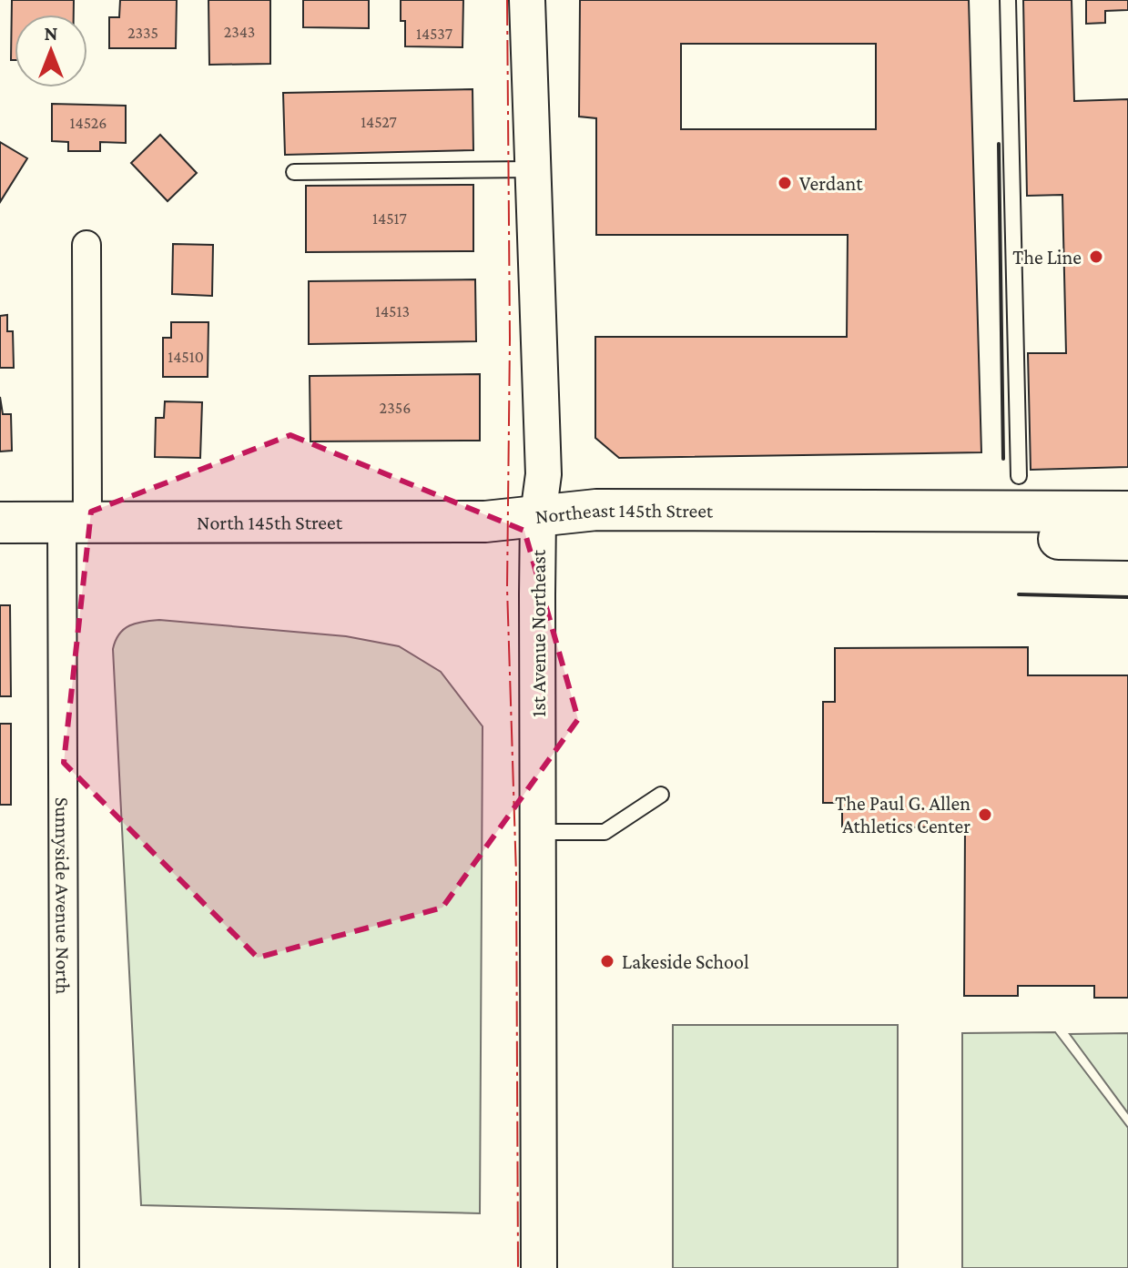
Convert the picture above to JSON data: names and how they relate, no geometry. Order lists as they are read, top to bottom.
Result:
{
  "streets": {
    "main road": ["Northeast 145th Street", "North 145th Street"],
    "street": ["1st Avenue Northeast", "Sunnyside Avenue North"]
  },
  "crossings": [
    ["Northeast 145th Street", "North 145th Street"],
    ["Northeast 145th Street", "1st Avenue Northeast"],
    ["North 145th Street", "1st Avenue Northeast"],
    ["North 145th Street", "Sunnyside Avenue North"]
  ],
  "places": [
    "Verdant",
    "The Line",
    "The Paul G. Allen Athletics Center",
    "Lakeside School"
  ],
  "house_numbers": [
    "2343",
    "2335",
    "14537",
    "14527",
    "14526",
    "14517",
    "14513",
    "14510",
    "2356"
  ],
  "north": "top"
}
